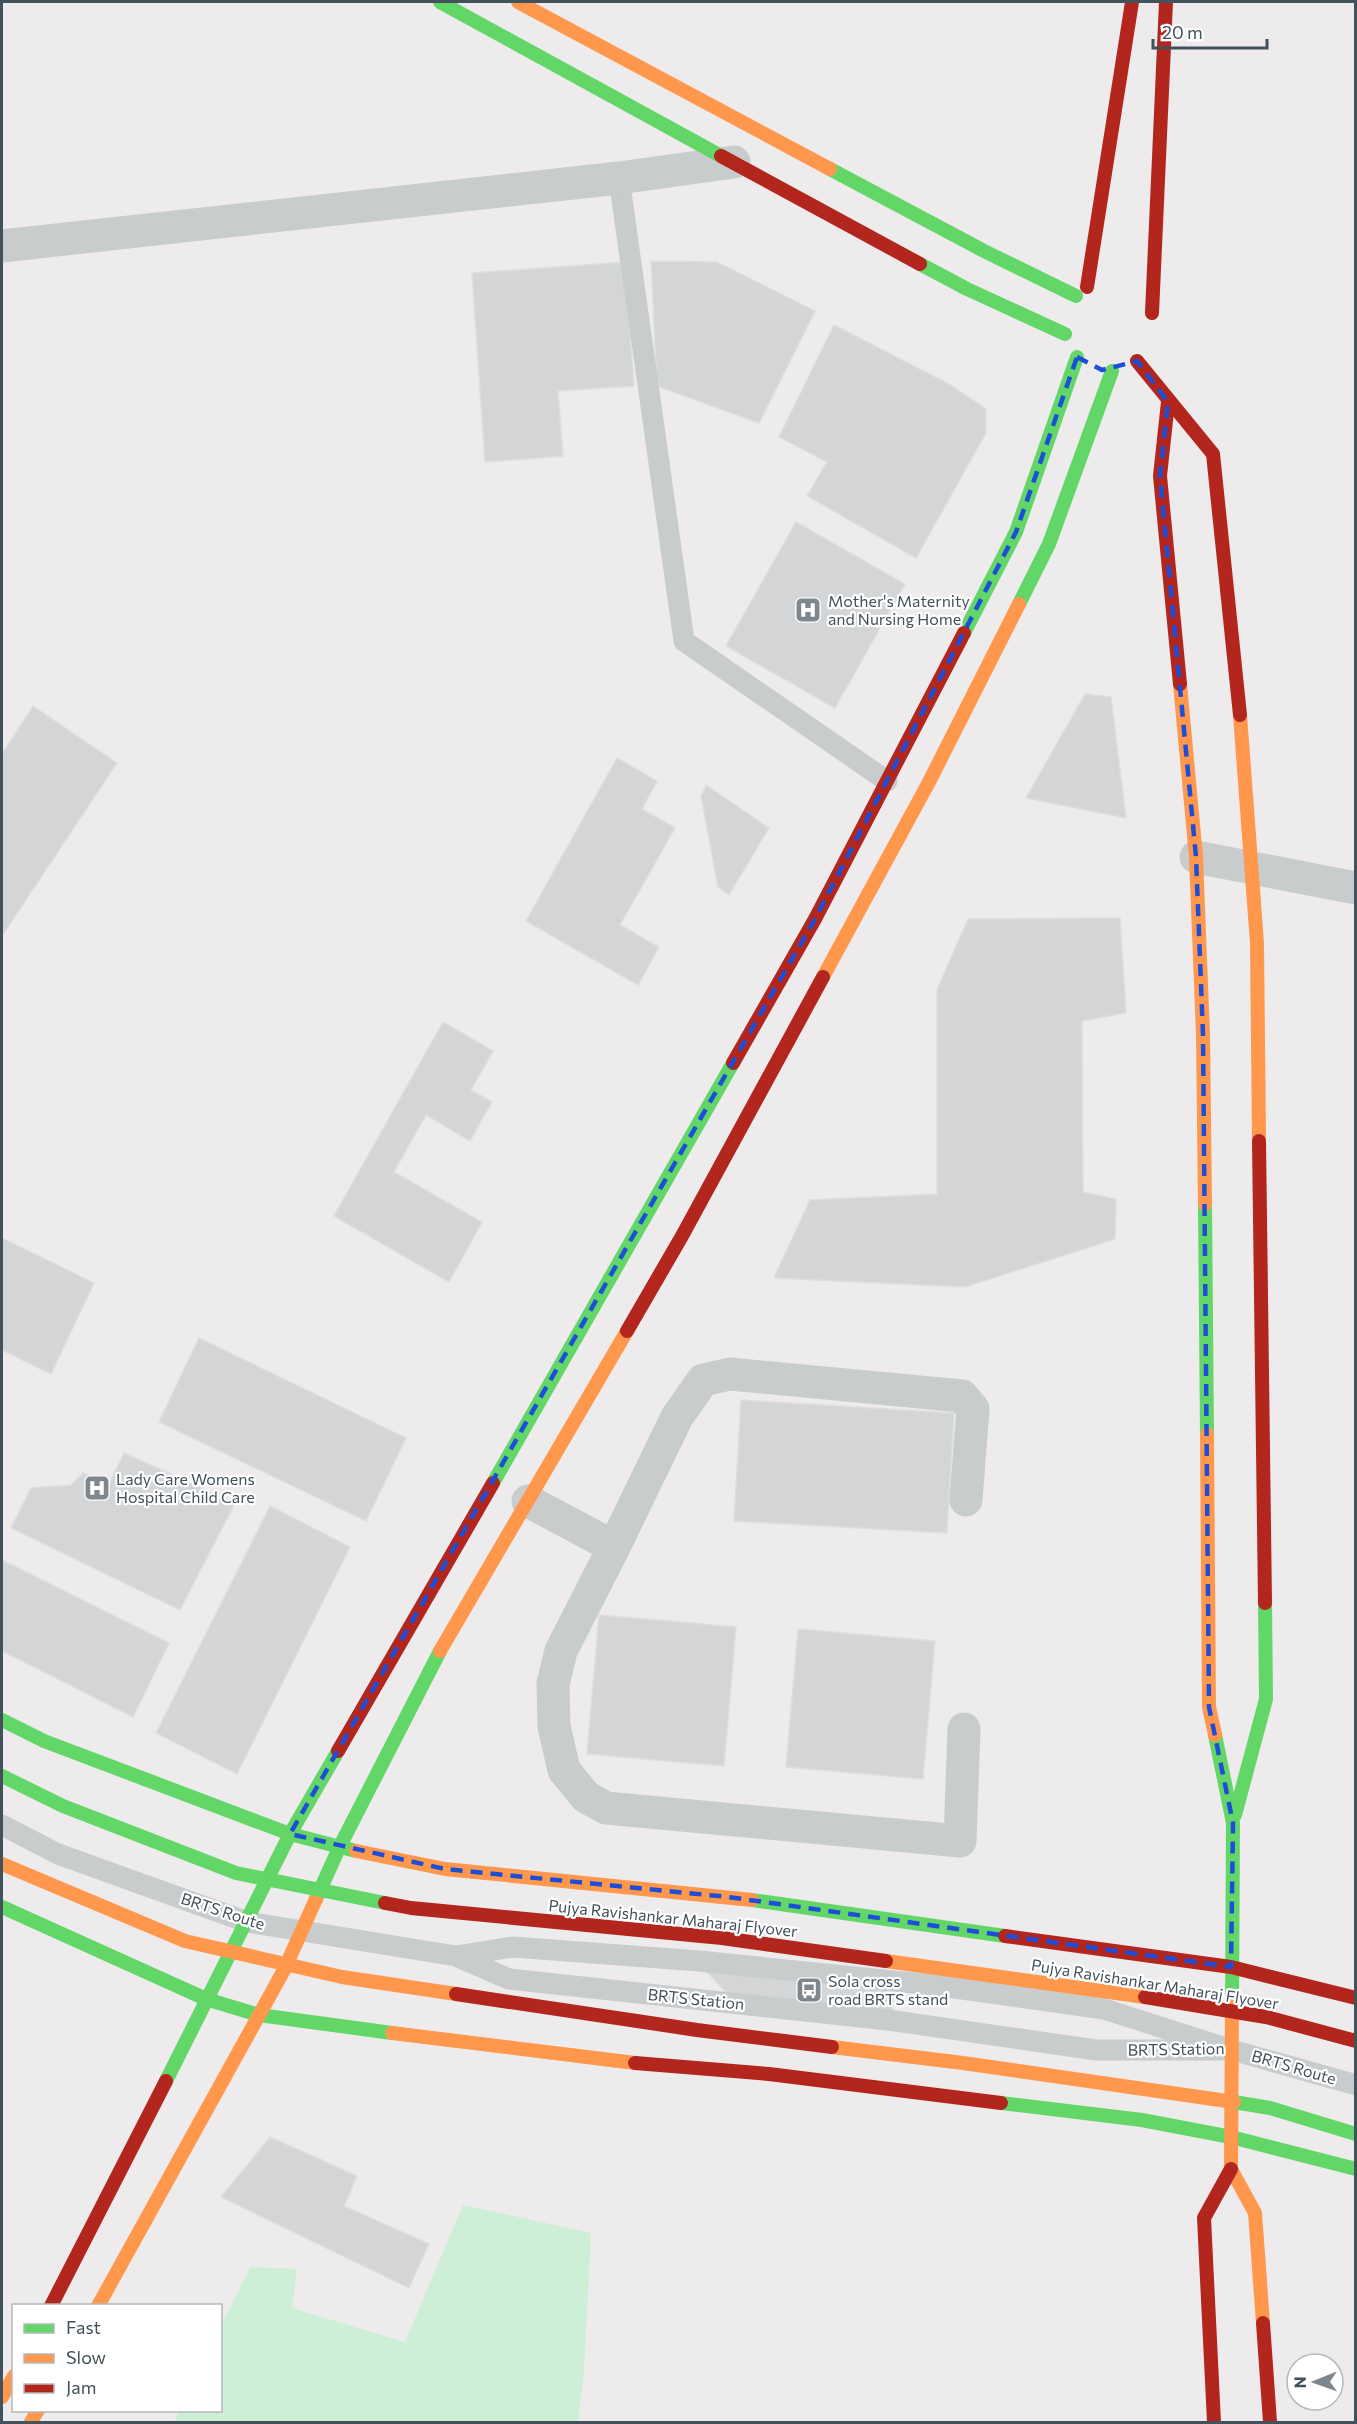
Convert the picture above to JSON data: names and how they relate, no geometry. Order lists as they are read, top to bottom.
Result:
{
  "streets": {
    "main road": ["Pujya Ravishankar Maharaj Flyover"],
    "lane": ["BRTS Route", "BRTS Station"]
  },
  "crossings": [
    ["BRTS Route", "BRTS Station"]
  ],
  "places": {
    "hospital": ["Mother's Maternity and Nursing Home", "Lady Care Womens Hospital Child Care"],
    "bus stop": ["Sola cross road BRTS stand"]
  },
  "legend": ["Fast", "Slow", "Jam"],
  "scale_bar": "20 m",
  "north": "left"
}
